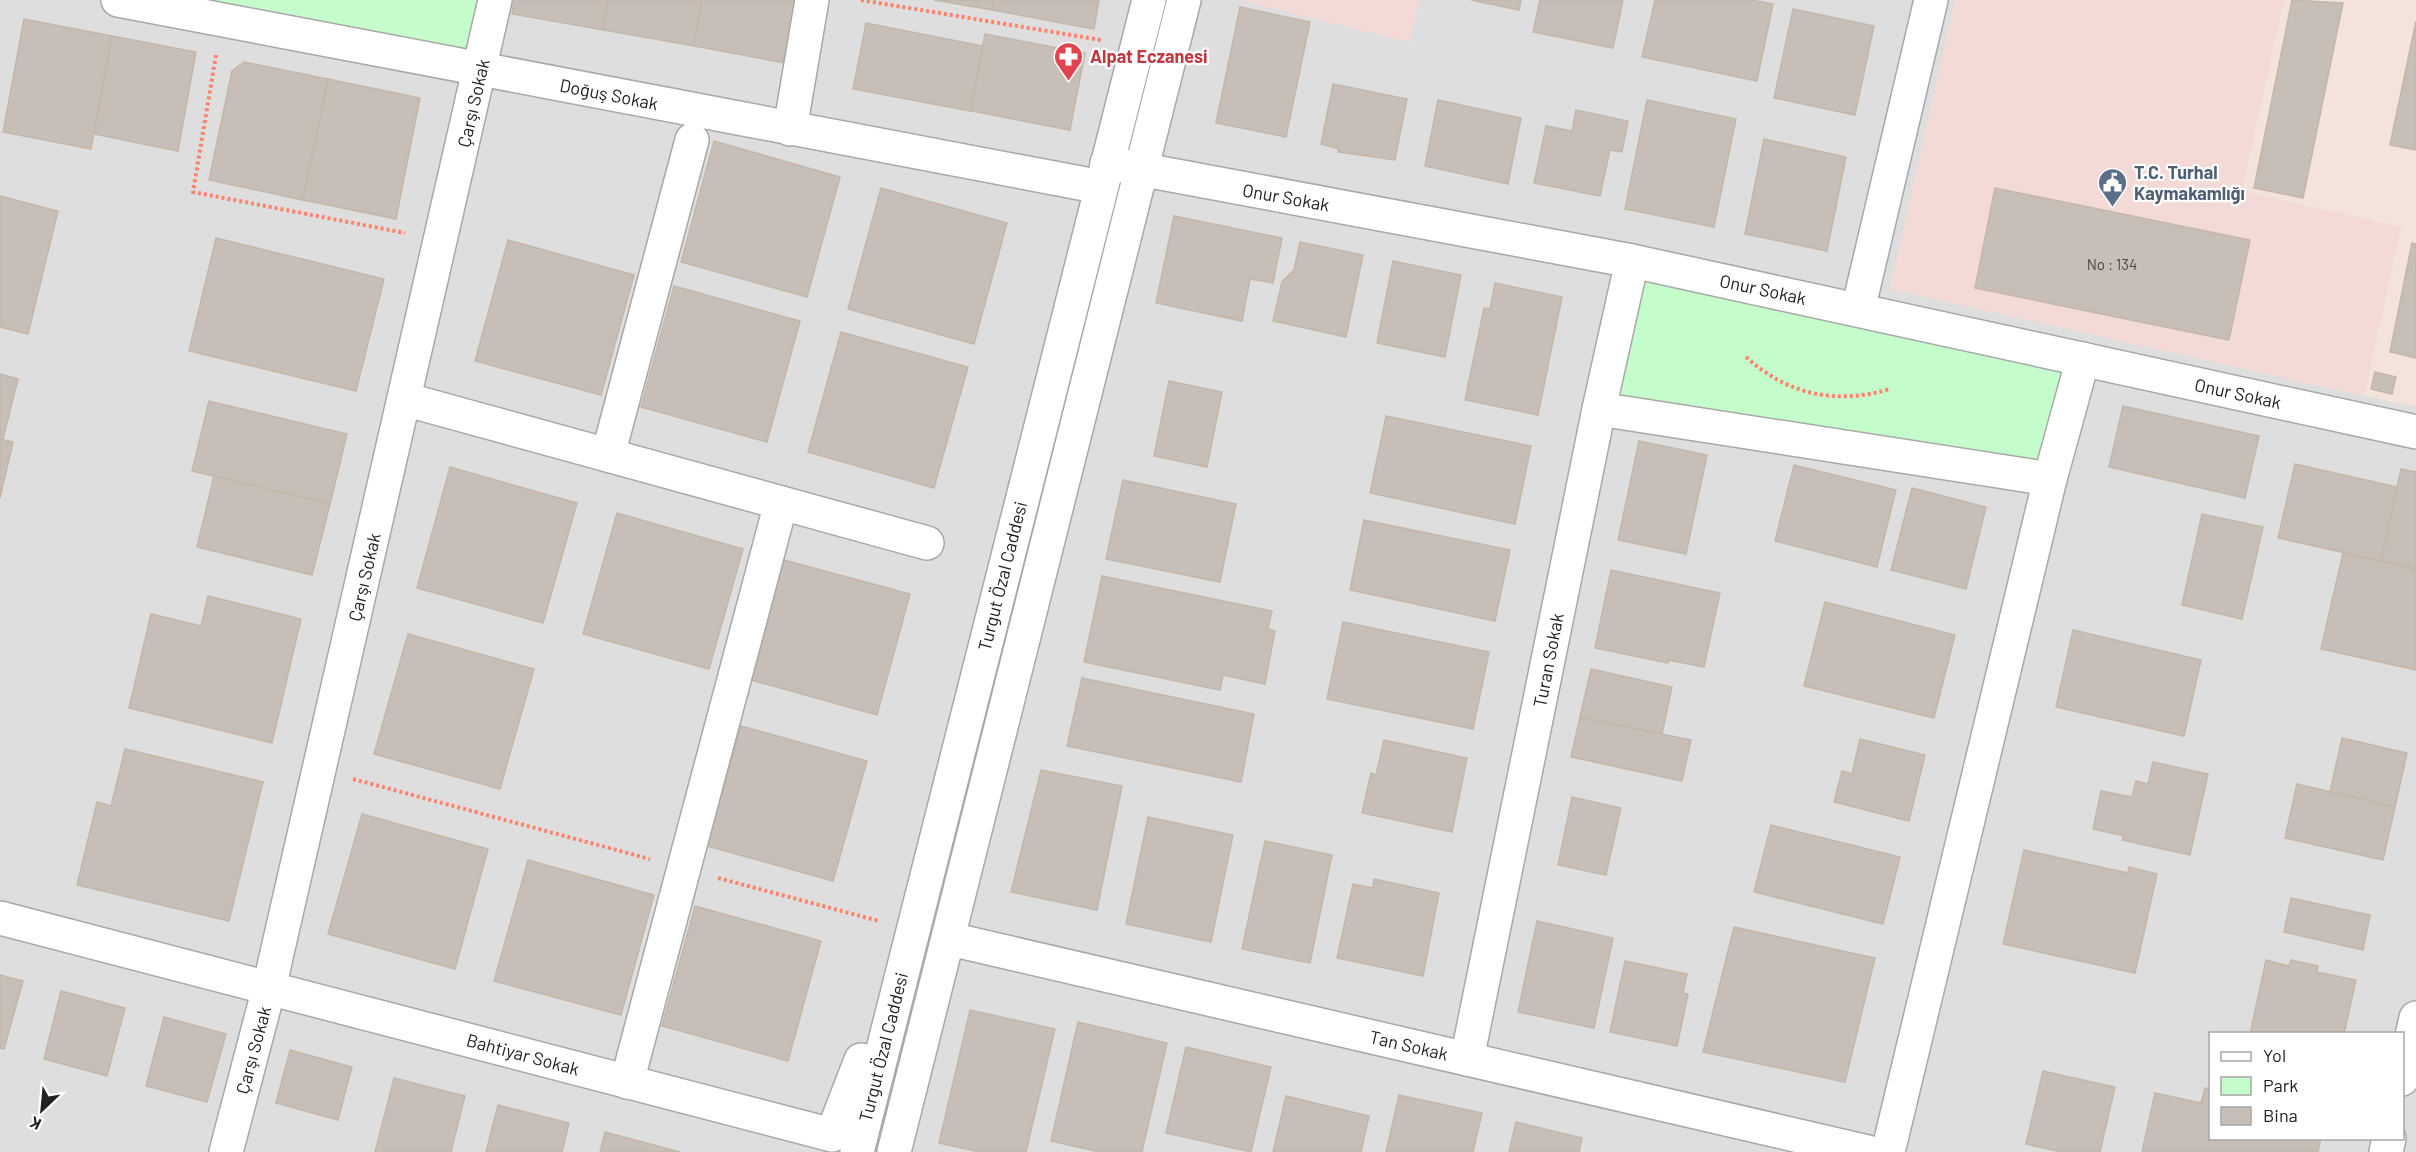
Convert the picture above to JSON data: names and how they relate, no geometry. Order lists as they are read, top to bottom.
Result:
{
  "streets": {
    "street": [
      "Doğuş Sokak",
      "Çarşı Sokak",
      "Onur Sokak",
      "Turgut Özal Caddesi",
      "Turan Sokak",
      "Tan Sokak",
      "Bahtiyar Sokak"
    ]
  },
  "crossings": [
    ["Doğuş Sokak", "Çarşı Sokak"],
    ["Doğuş Sokak", "Onur Sokak"],
    ["Doğuş Sokak", "Turgut Özal Caddesi"],
    ["Çarşı Sokak", "Bahtiyar Sokak"],
    ["Onur Sokak", "Turgut Özal Caddesi"],
    ["Onur Sokak", "Turan Sokak"],
    ["Turgut Özal Caddesi", "Tan Sokak"],
    ["Turgut Özal Caddesi", "Bahtiyar Sokak"],
    ["Turan Sokak", "Tan Sokak"]
  ],
  "places": {
    "pharmacy": ["Alpat Eczanesi"],
    "public building": ["T.C. Turhal Kaymakamlığı"]
  },
  "house_numbers": ["No : 134"],
  "legend": ["Yol", "Park", "Bina"],
  "north": "bottom left"
}
